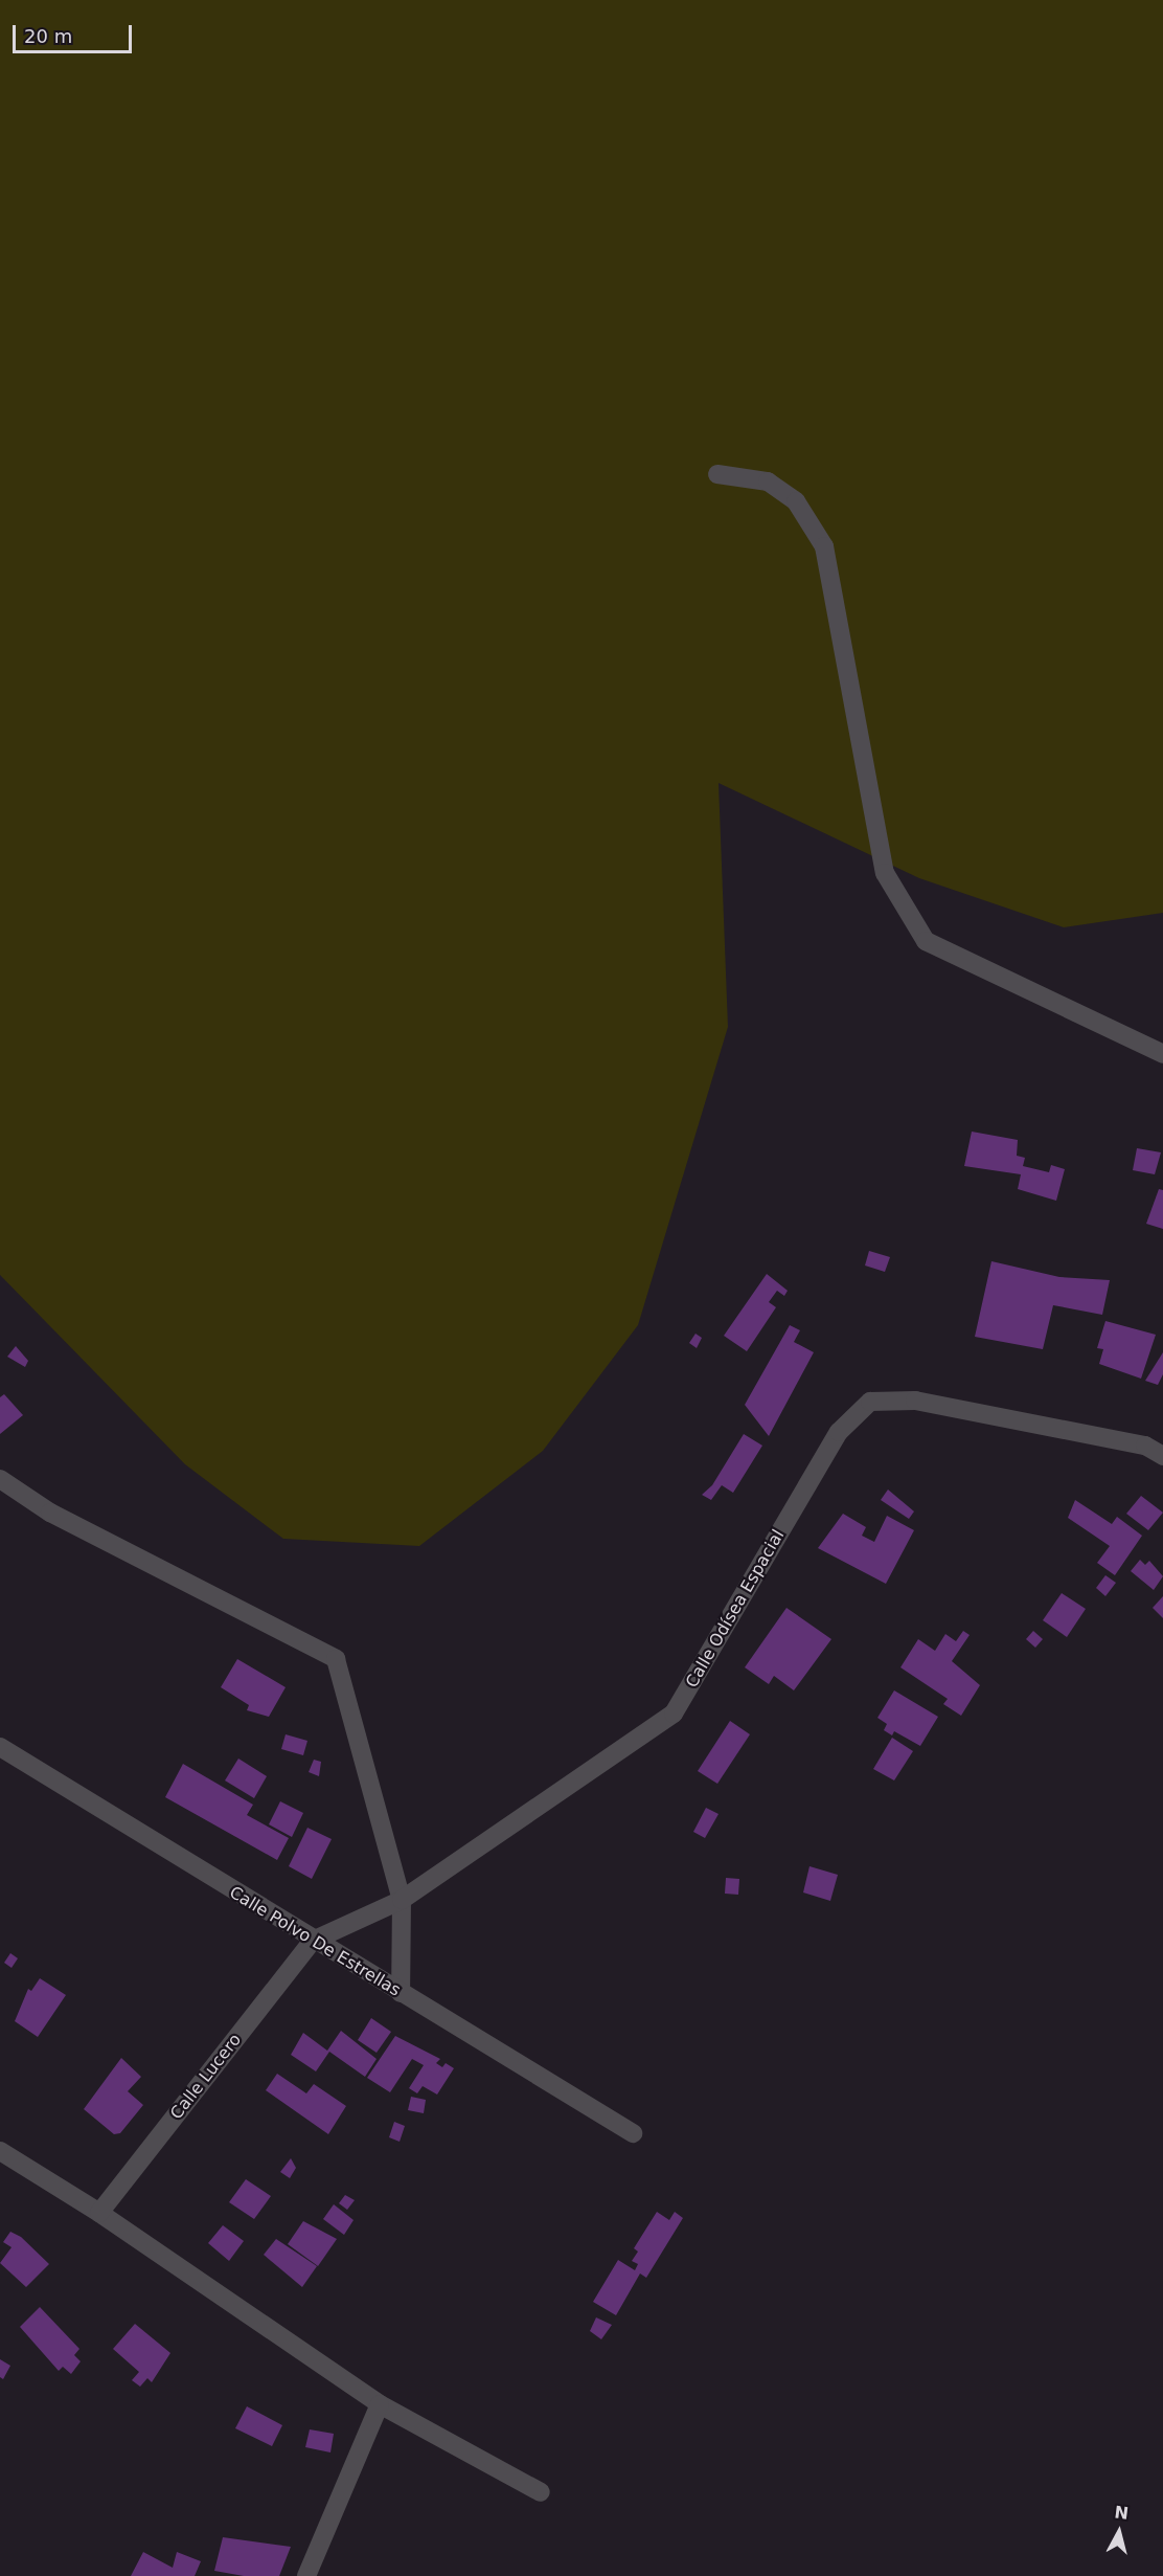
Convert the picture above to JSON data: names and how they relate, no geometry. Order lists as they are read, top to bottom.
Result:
{
  "streets": {
    "street": ["Calle Odísea Espacial", "Calle Polvo De Estrellas", "Calle Lucero"]
  },
  "crossings": [
    ["Calle Odísea Espacial", "Calle Polvo De Estrellas"],
    ["Calle Odísea Espacial", "Calle Lucero"],
    ["Calle Polvo De Estrellas", "Calle Lucero"]
  ],
  "scale_bar": "20 m",
  "north": "top"
}
